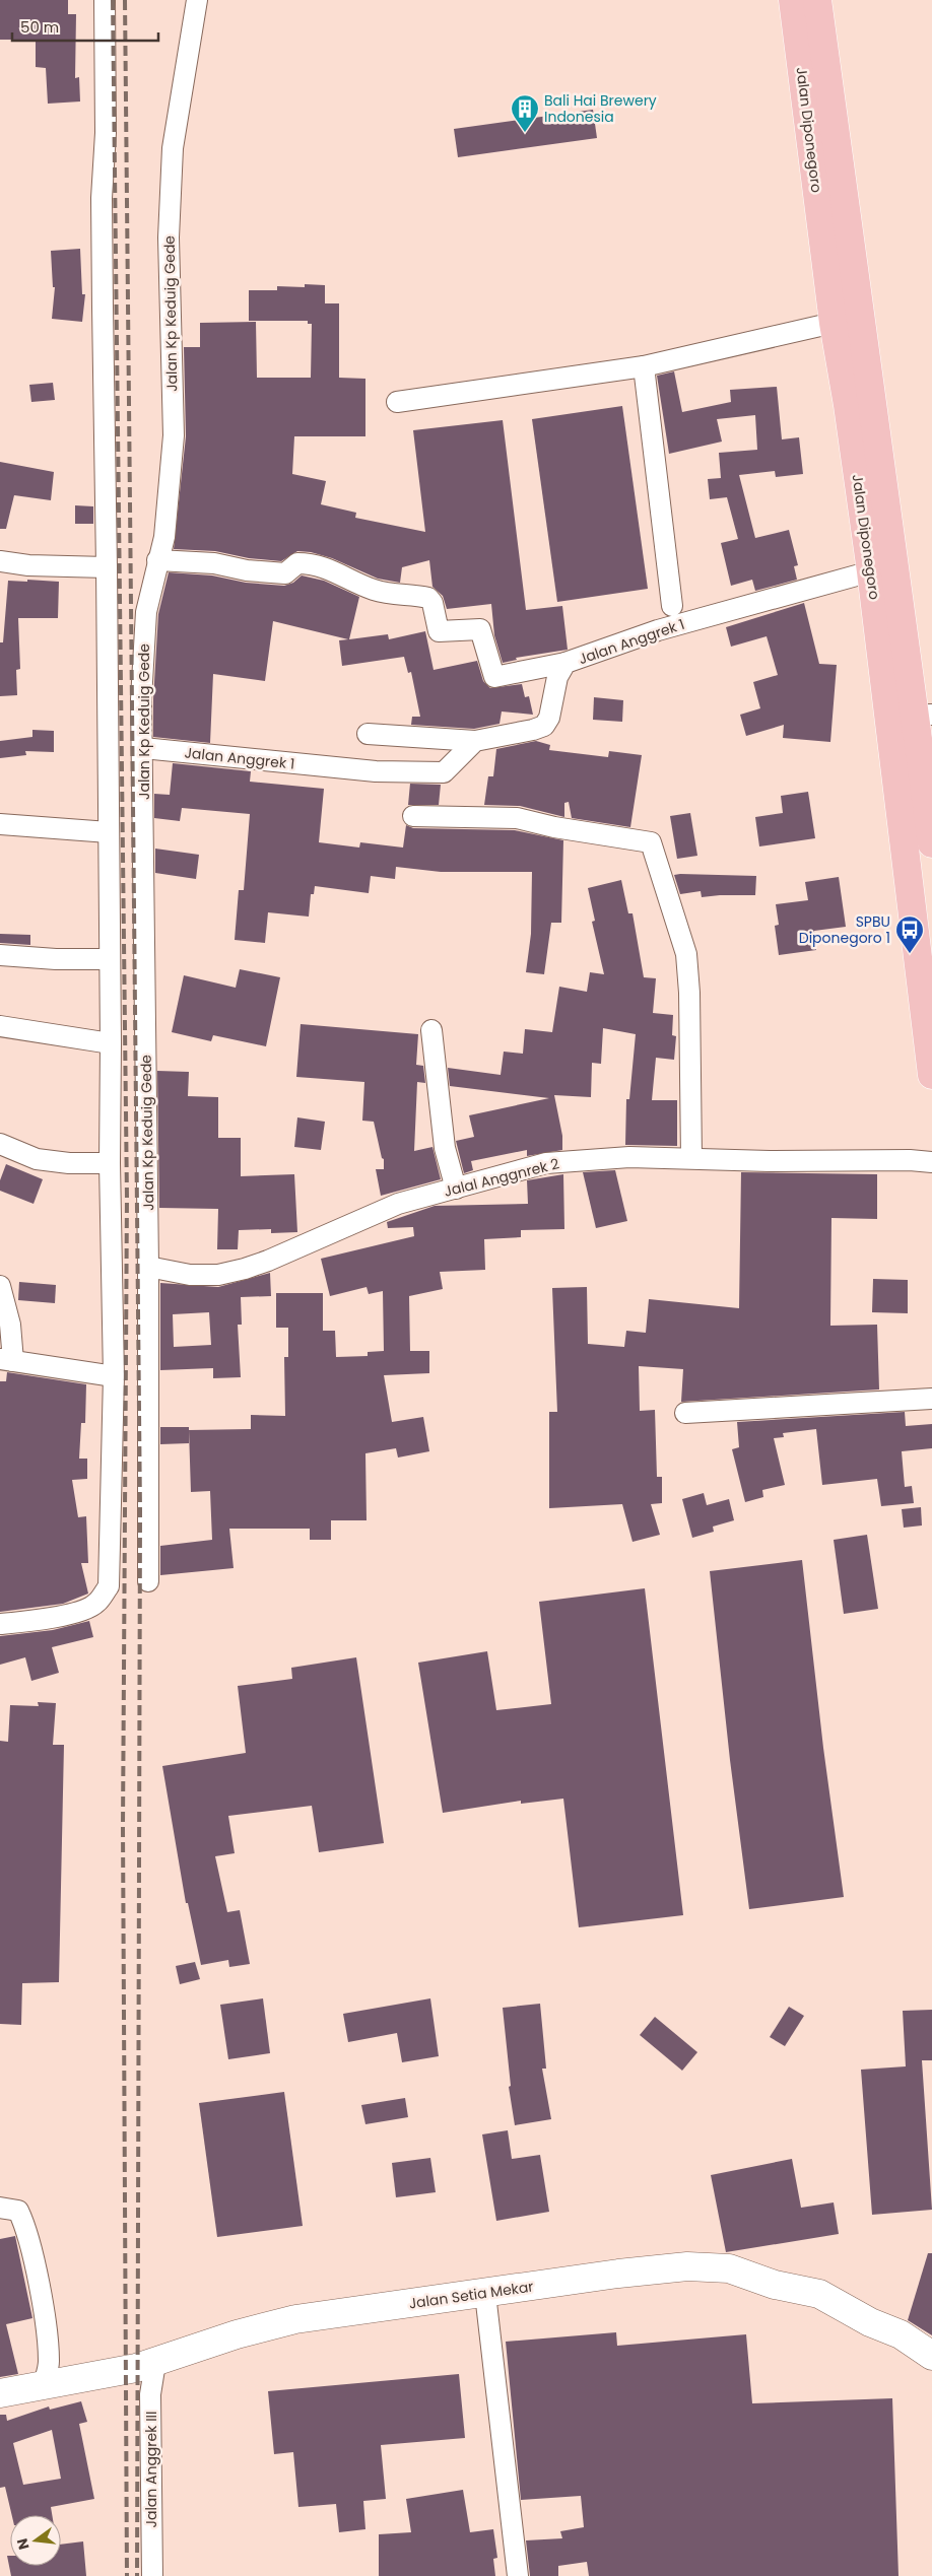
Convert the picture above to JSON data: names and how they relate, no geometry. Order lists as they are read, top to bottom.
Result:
{
  "streets": {
    "highway": ["Jalan Diponegoro"],
    "street": [
      "Jalan Kp Keduig Gede",
      "Jalan Anggrek 1",
      "Jalal Anggnrek 2",
      "Jalan Setia Mekar",
      "Jalan Anggrek III"
    ]
  },
  "crossings": [
    ["Jalan Diponegoro", "Jalan Anggrek 1"],
    ["Jalan Kp Keduig Gede", "Jalan Anggrek 1"],
    ["Jalan Kp Keduig Gede", "Jalal Anggnrek 2"],
    ["Jalan Setia Mekar", "Jalan Anggrek III"]
  ],
  "places": {
    "building": ["Bali Hai Brewery Indonesia"],
    "bus stop": ["SPBU Diponegoro 1"]
  },
  "scale_bar": "50 m",
  "north": "left"
}
